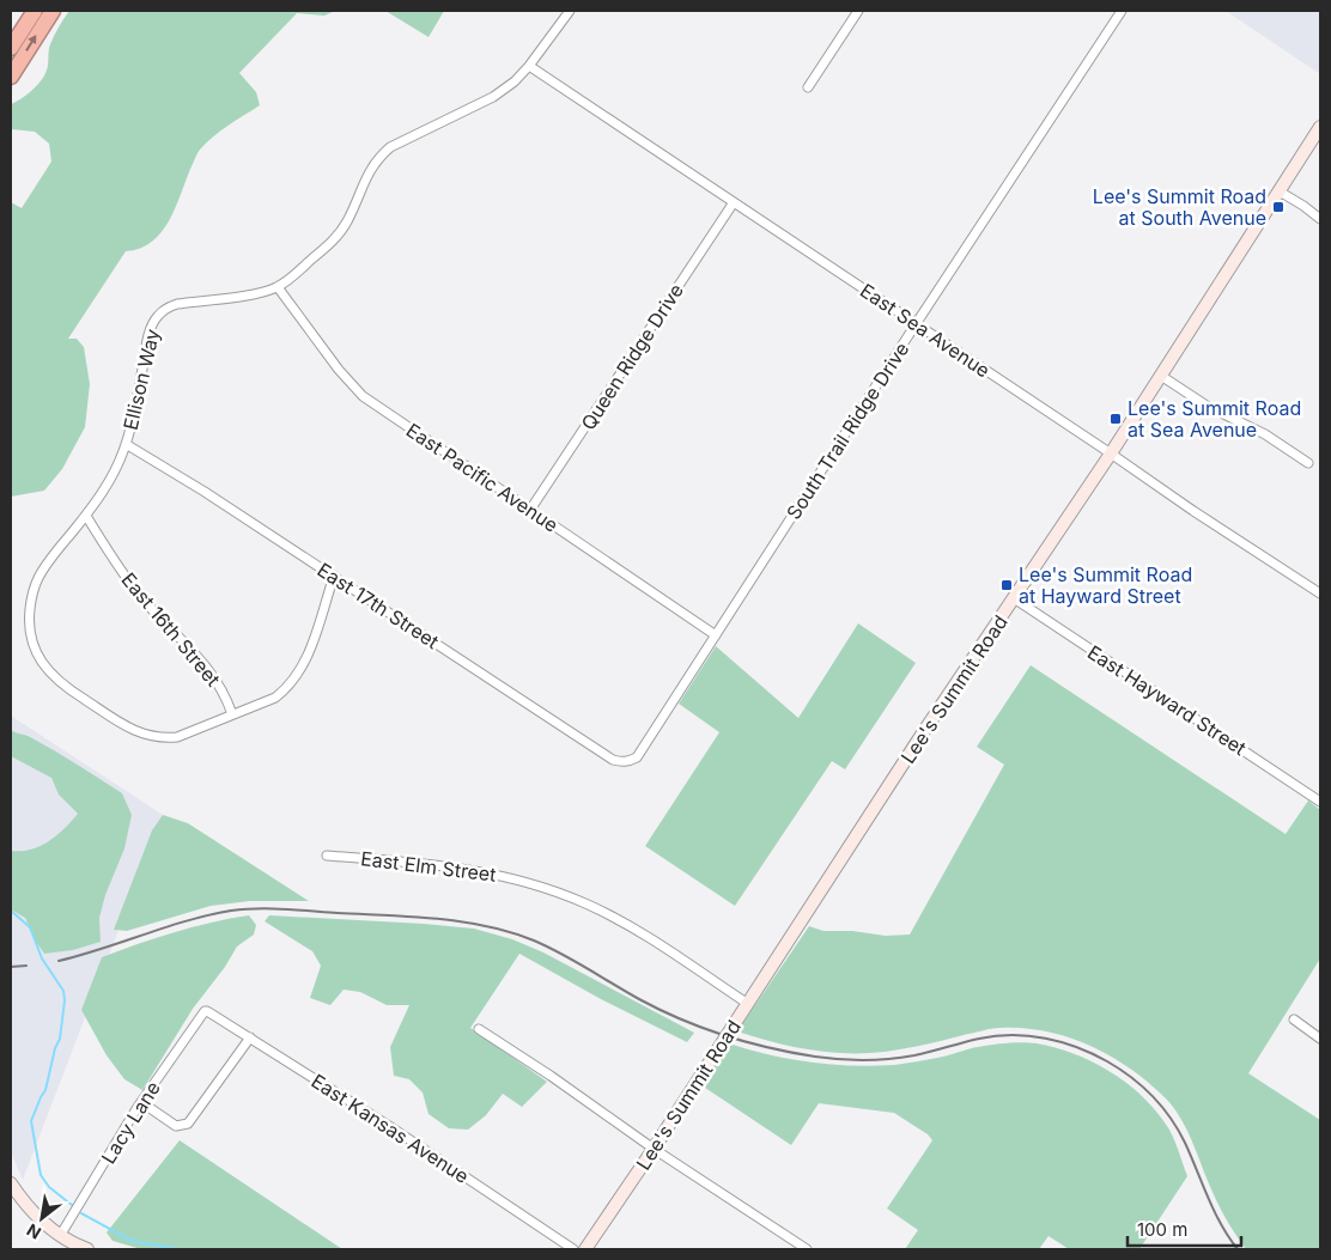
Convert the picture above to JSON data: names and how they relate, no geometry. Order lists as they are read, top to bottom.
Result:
{
  "streets": {
    "main road": ["Lee's Summit Road"],
    "street": [
      "East Sea Avenue",
      "Queen Ridge Drive",
      "Ellison Way",
      "South Trail Ridge Drive",
      "East Pacific Avenue",
      "East 17th Street",
      "East 16th Street",
      "East Hayward Street",
      "East Elm Street",
      "Lacy Lane",
      "East Kansas Avenue"
    ]
  },
  "crossings": [
    ["East Sea Avenue", "Queen Ridge Drive"],
    ["East Sea Avenue", "Ellison Way"],
    ["East Sea Avenue", "South Trail Ridge Drive"],
    ["East Sea Avenue", "Lee's Summit Road"],
    ["Queen Ridge Drive", "East Pacific Avenue"],
    ["Ellison Way", "East Pacific Avenue"],
    ["Ellison Way", "East 17th Street"],
    ["Ellison Way", "East 16th Street"],
    ["South Trail Ridge Drive", "East Pacific Avenue"],
    ["South Trail Ridge Drive", "East 17th Street"],
    ["Lee's Summit Road", "East Hayward Street"],
    ["Lee's Summit Road", "East Elm Street"],
    ["Lacy Lane", "East Kansas Avenue"]
  ],
  "places": {
    "transit": ["Lee's Summit Road at South Avenue", "Lee's Summit Road at Sea Avenue", "Lee's Summit Road at Hayward Street"]
  },
  "scale_bar": "100 m",
  "north": "bottom left"
}
